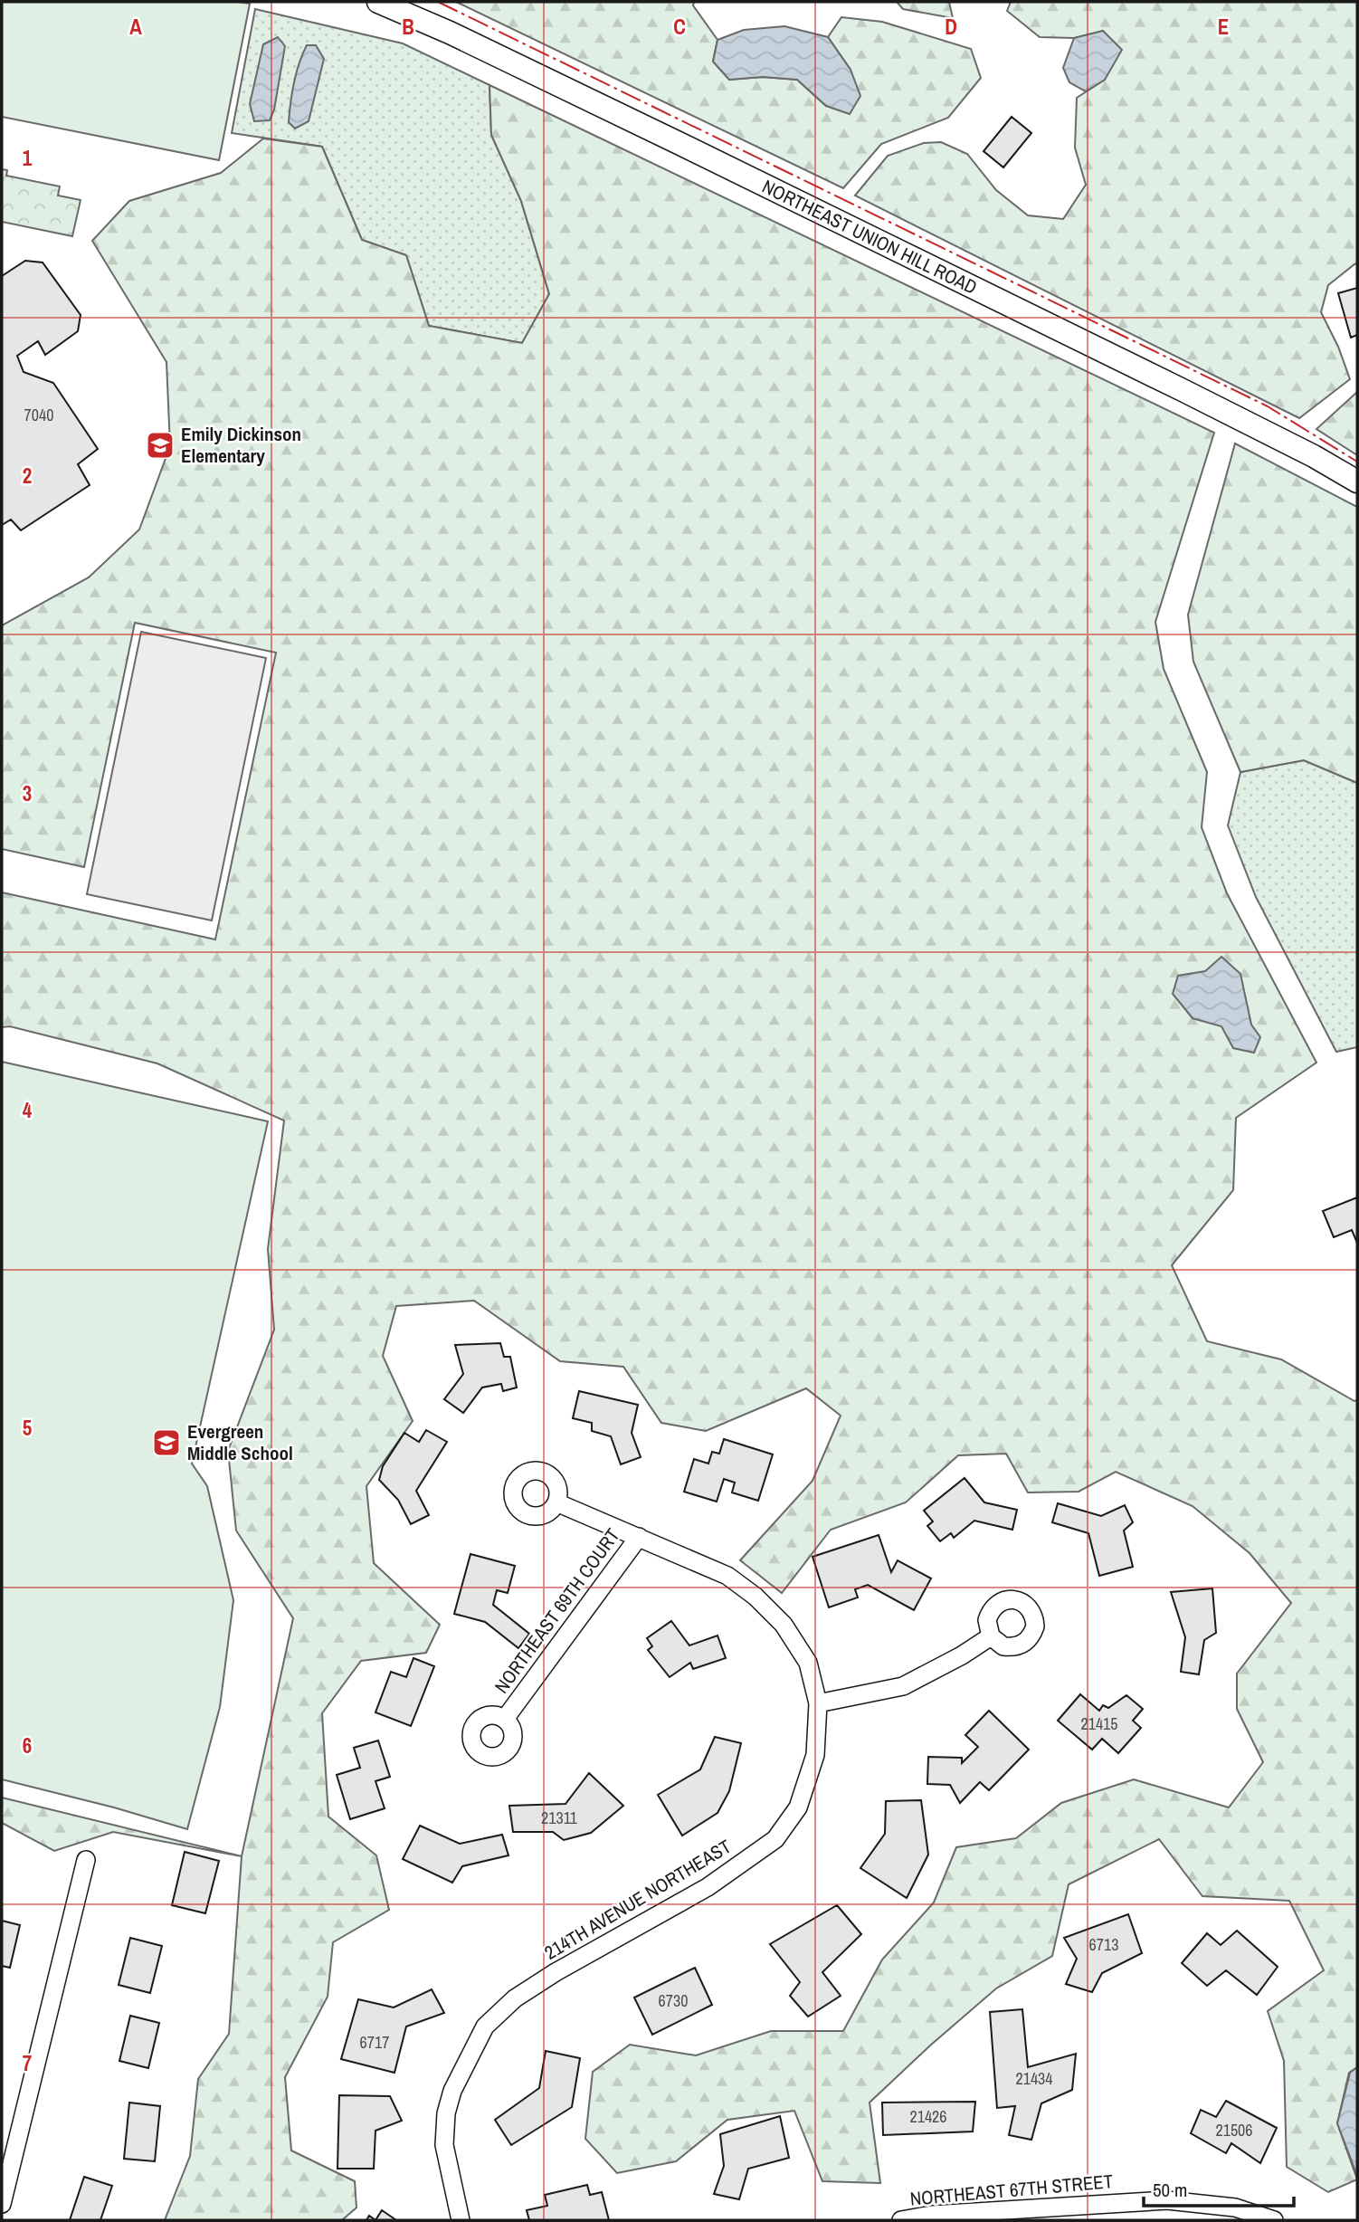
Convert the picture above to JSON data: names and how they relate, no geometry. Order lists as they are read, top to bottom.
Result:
{
  "streets": {
    "street": [
      "NORTHEAST UNION HILL ROAD",
      "NORTHEAST 69TH COURT",
      "214TH AVENUE NORTHEAST",
      "NORTHEAST 67TH STREET"
    ]
  },
  "crossings": [
    ["NORTHEAST 69TH COURT", "214TH AVENUE NORTHEAST"]
  ],
  "places": {
    "school or university": ["Emily Dickinson Elementary", "Evergreen Middle School"]
  },
  "house_numbers": [
    "7040",
    "21415",
    "21311",
    "6713",
    "6730",
    "6717",
    "21434",
    "21426",
    "21506"
  ],
  "scale_bar": "50 m",
  "grid": {
    "columns": [
      "A",
      "B",
      "C",
      "D",
      "E"
    ],
    "rows": [
      "1",
      "2",
      "3",
      "4",
      "5",
      "6",
      "7"
    ]
  }
}
